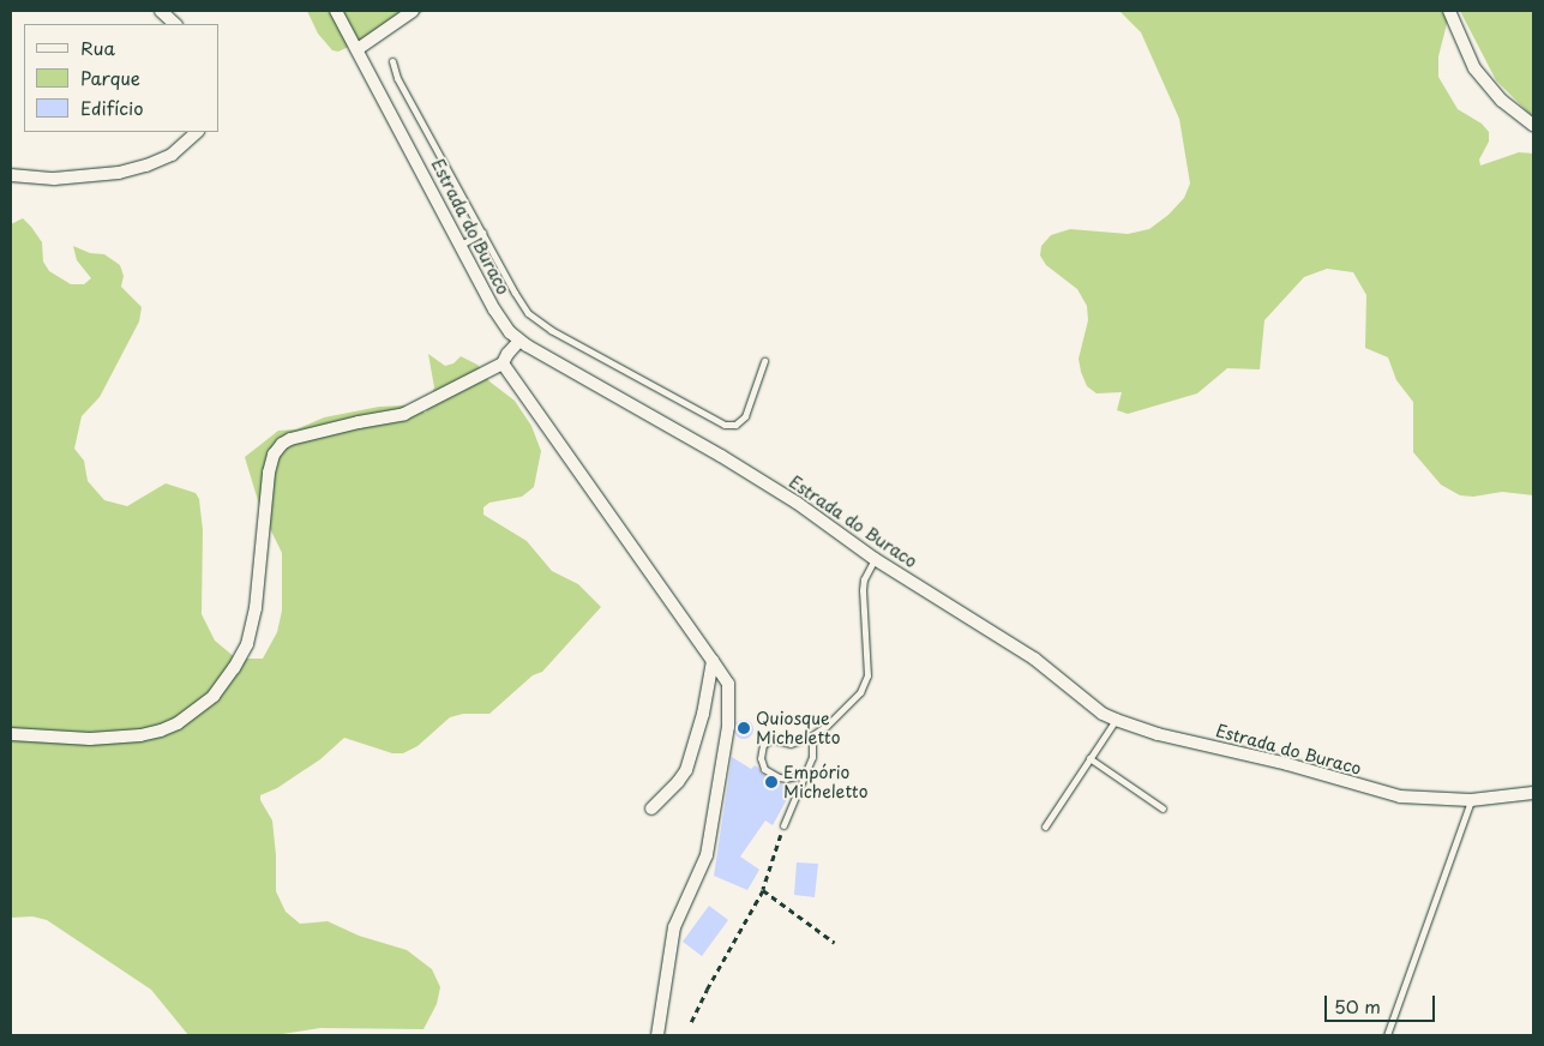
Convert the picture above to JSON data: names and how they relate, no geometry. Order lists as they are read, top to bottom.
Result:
{
  "streets": {
    "street": ["Estrada do Buraco"]
  },
  "places": ["Quiosque Micheletto", "Empório Micheletto"],
  "legend": ["Rua", "Parque", "Edifício"],
  "scale_bar": "50 m"
}
